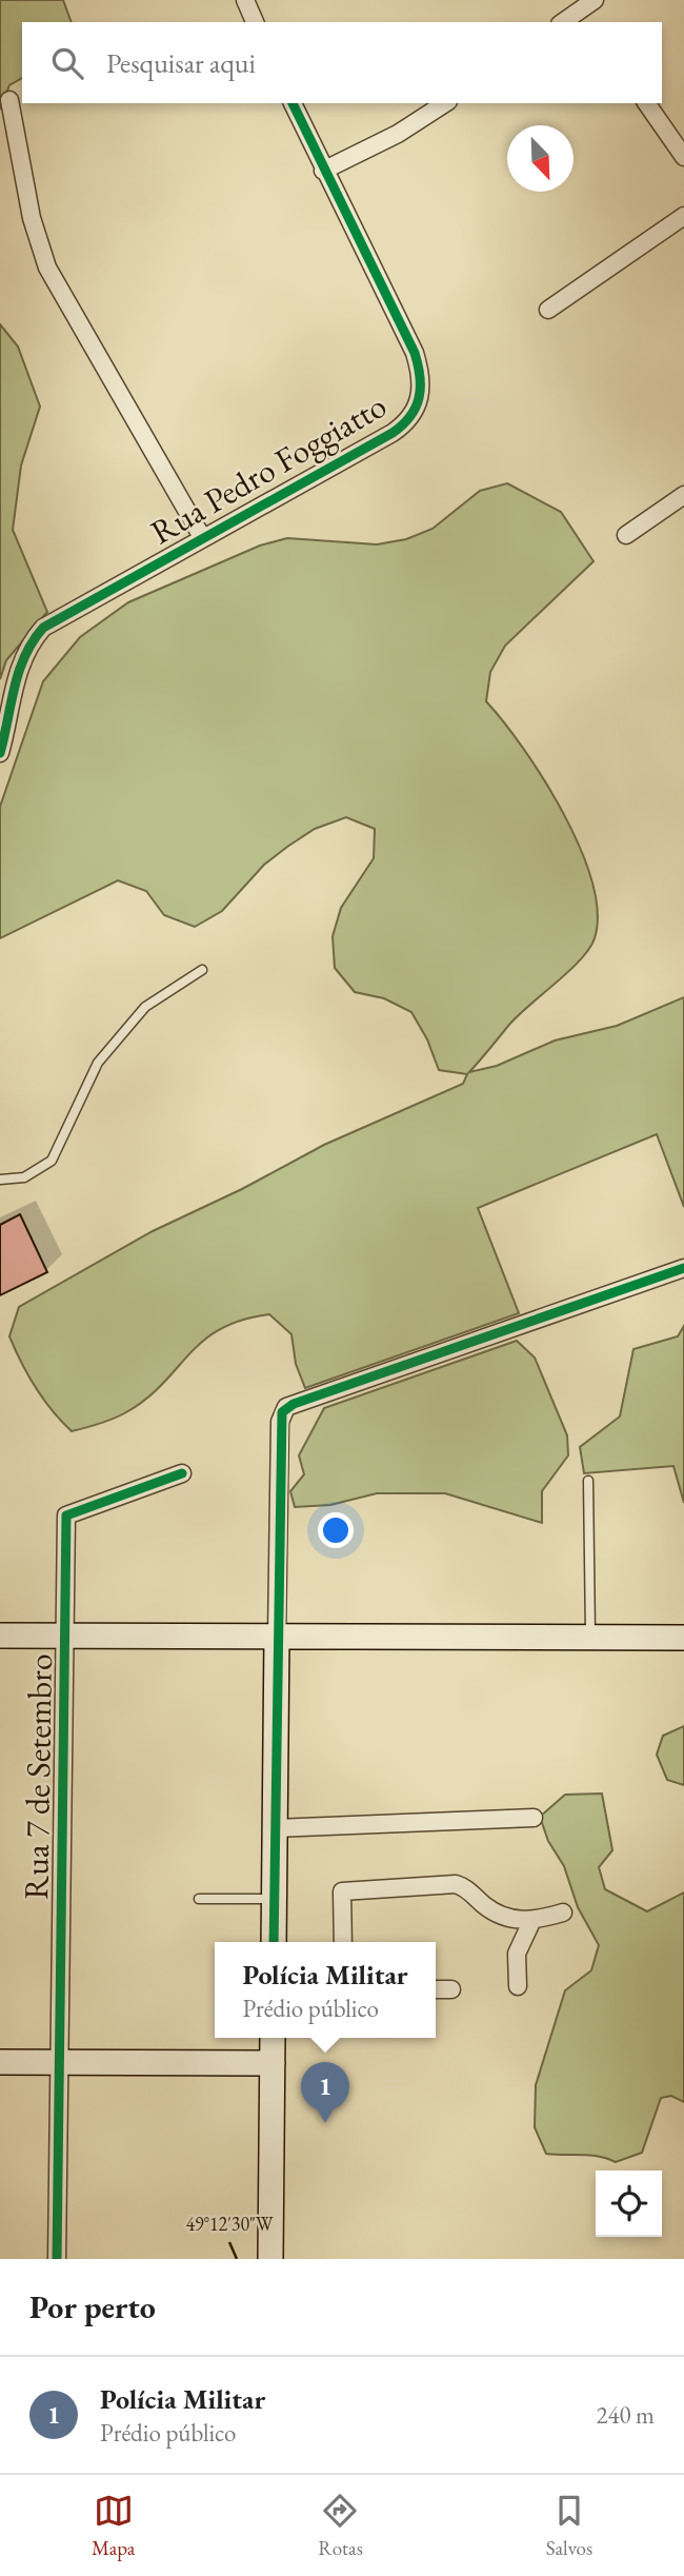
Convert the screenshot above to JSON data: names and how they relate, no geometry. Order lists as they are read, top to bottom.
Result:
{
  "streets": {
    "street": ["Rua Pedro Foggiatto", "Rua 7 de Setembro"]
  },
  "north": "bottom right",
  "page": {
    "search": "Pesquisar aqui",
    "popup": ["Polícia Militar", "Prédio público"],
    "pins": "1",
    "heading": "Por perto",
    "list": [
      {
        "mark": "1",
        "name": "Polícia Militar",
        "note": "Prédio público",
        "value": "240 m"
      }
    ],
    "nav": ["Mapa", "Rotas", "Salvos"]
  },
  "coordinates": ["49°12'30\"W"]
}
